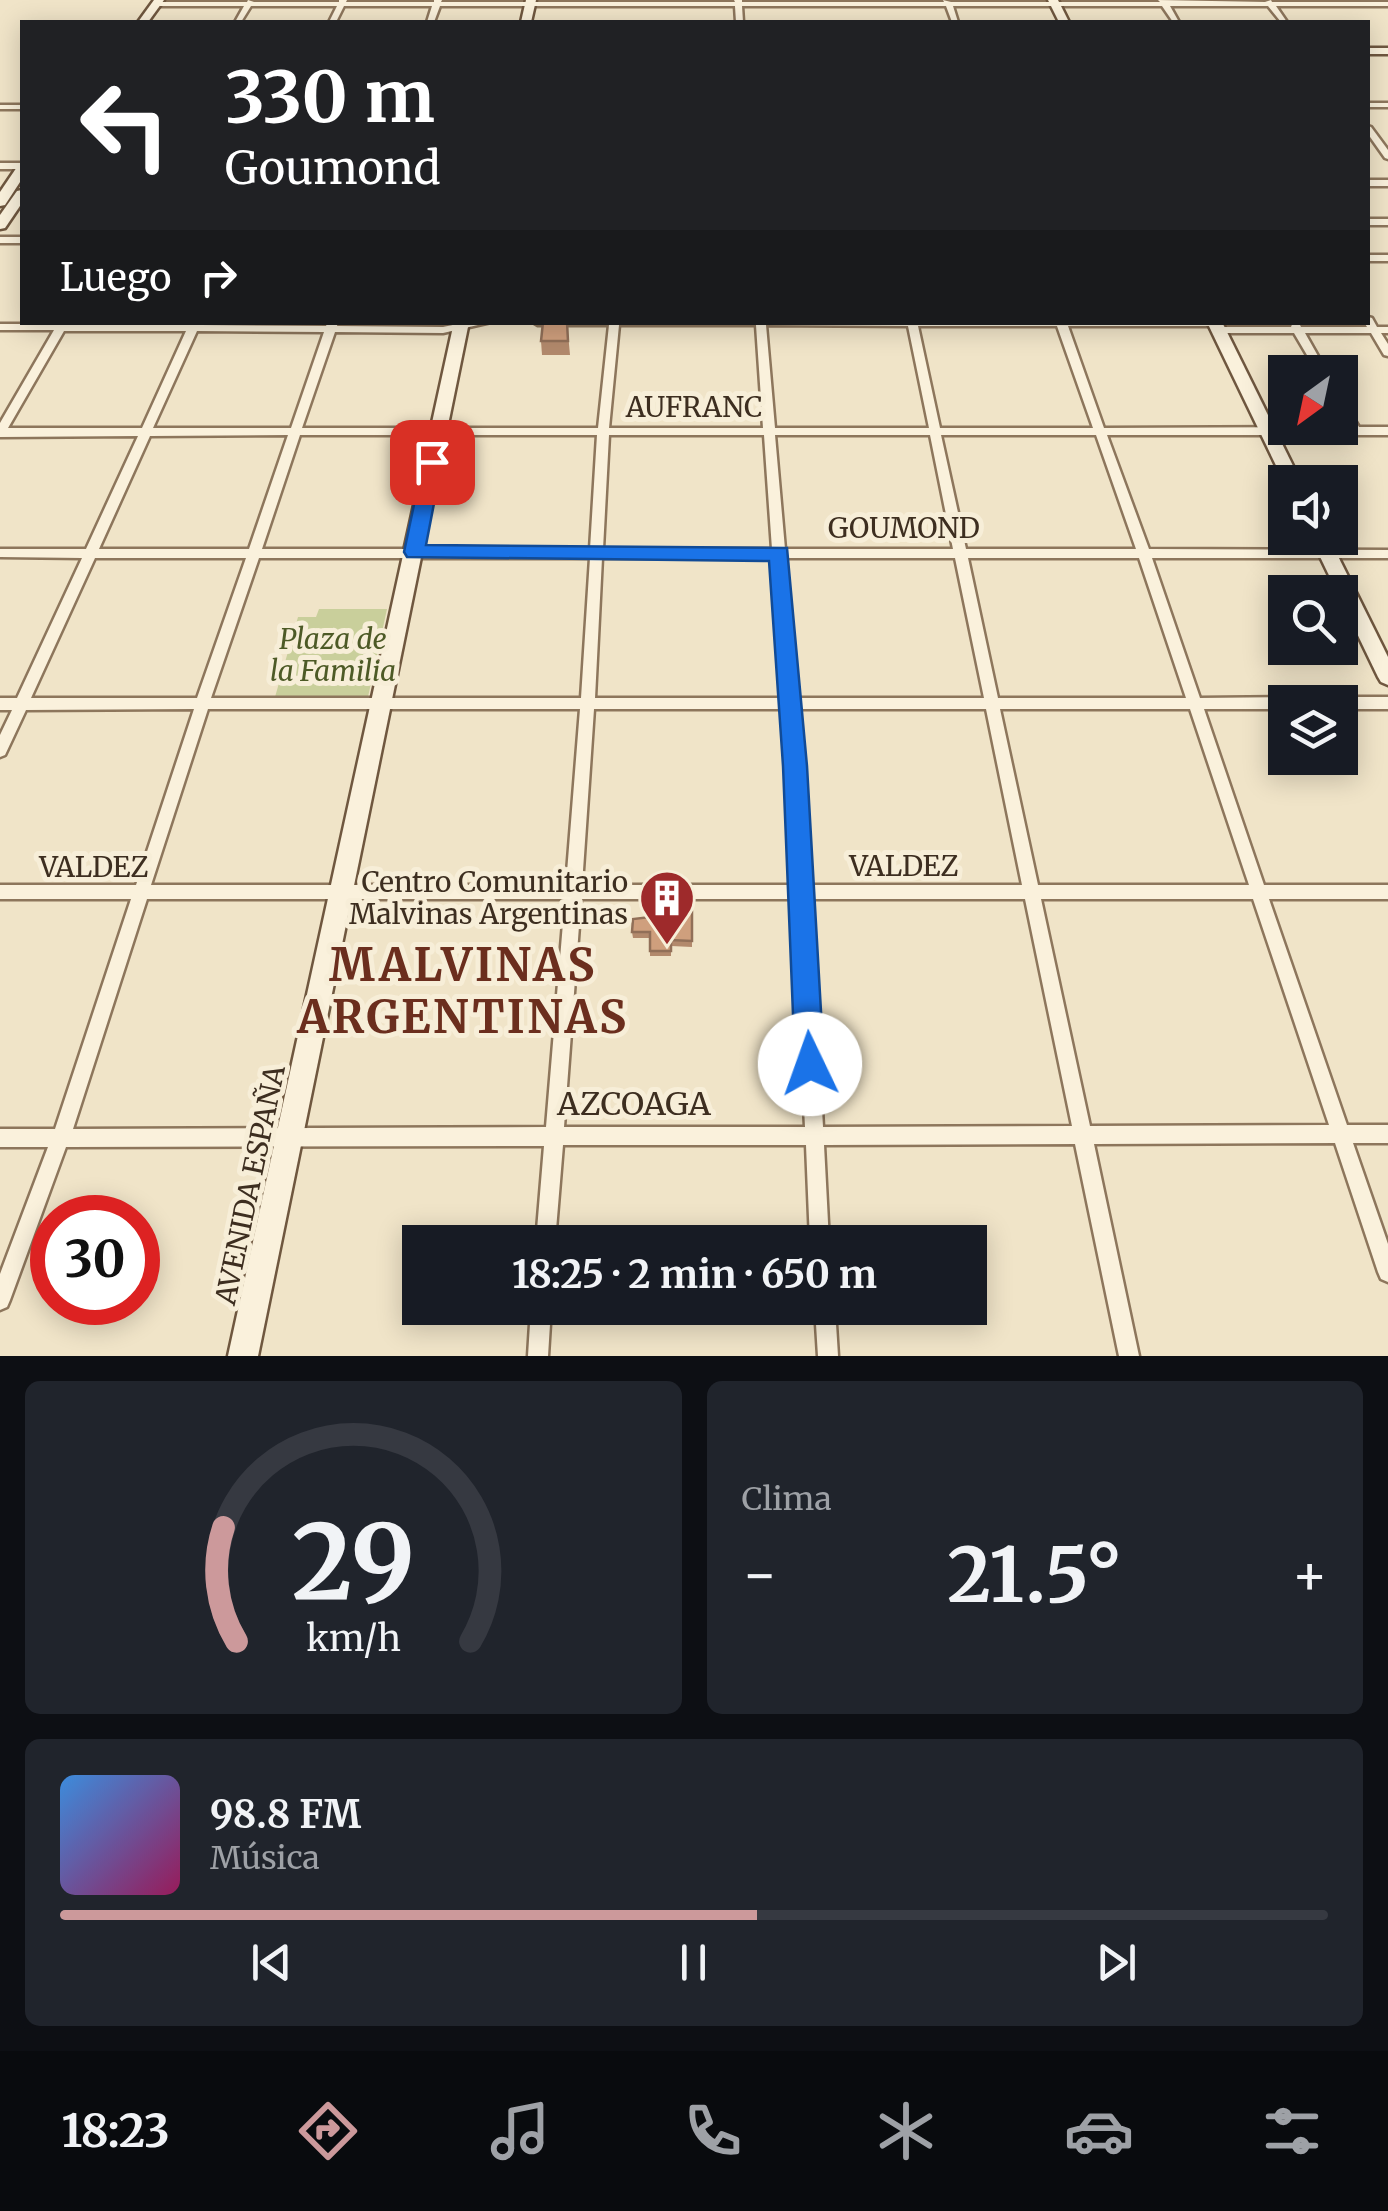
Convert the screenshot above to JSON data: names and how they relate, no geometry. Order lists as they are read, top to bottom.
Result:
{
  "streets": {
    "main road": ["AVENIDA ESPAÑA"],
    "street": [
      "AUFRANC",
      "GOUMOND",
      "VALDEZ",
      "AZCOAGA"
    ]
  },
  "crossings": [
    ["AUFRANC", "AVENIDA ESPAÑA"],
    ["GOUMOND", "AVENIDA ESPAÑA"],
    ["VALDEZ", "AVENIDA ESPAÑA"],
    ["AZCOAGA", "AVENIDA ESPAÑA"]
  ],
  "districts": ["MALVINAS ARGENTINAS"],
  "parks": ["Plaza de la Familia"],
  "places": {
    "building": ["Centro Comunitario Malvinas Argentinas"]
  },
  "north": "bottom left",
  "page": {
    "turn": ["330 m", "Goumond"],
    "then": "Luego",
    "limit": "30",
    "trip": "18:25 · 2 min · 650 m",
    "tile": "Clima",
    "heat": ["−", "21.5°", "+"],
    "song": ["98.8 FM", "Música"],
    "tabs": "18:23",
    "gauge": ["29", "km/h"]
  }
}
